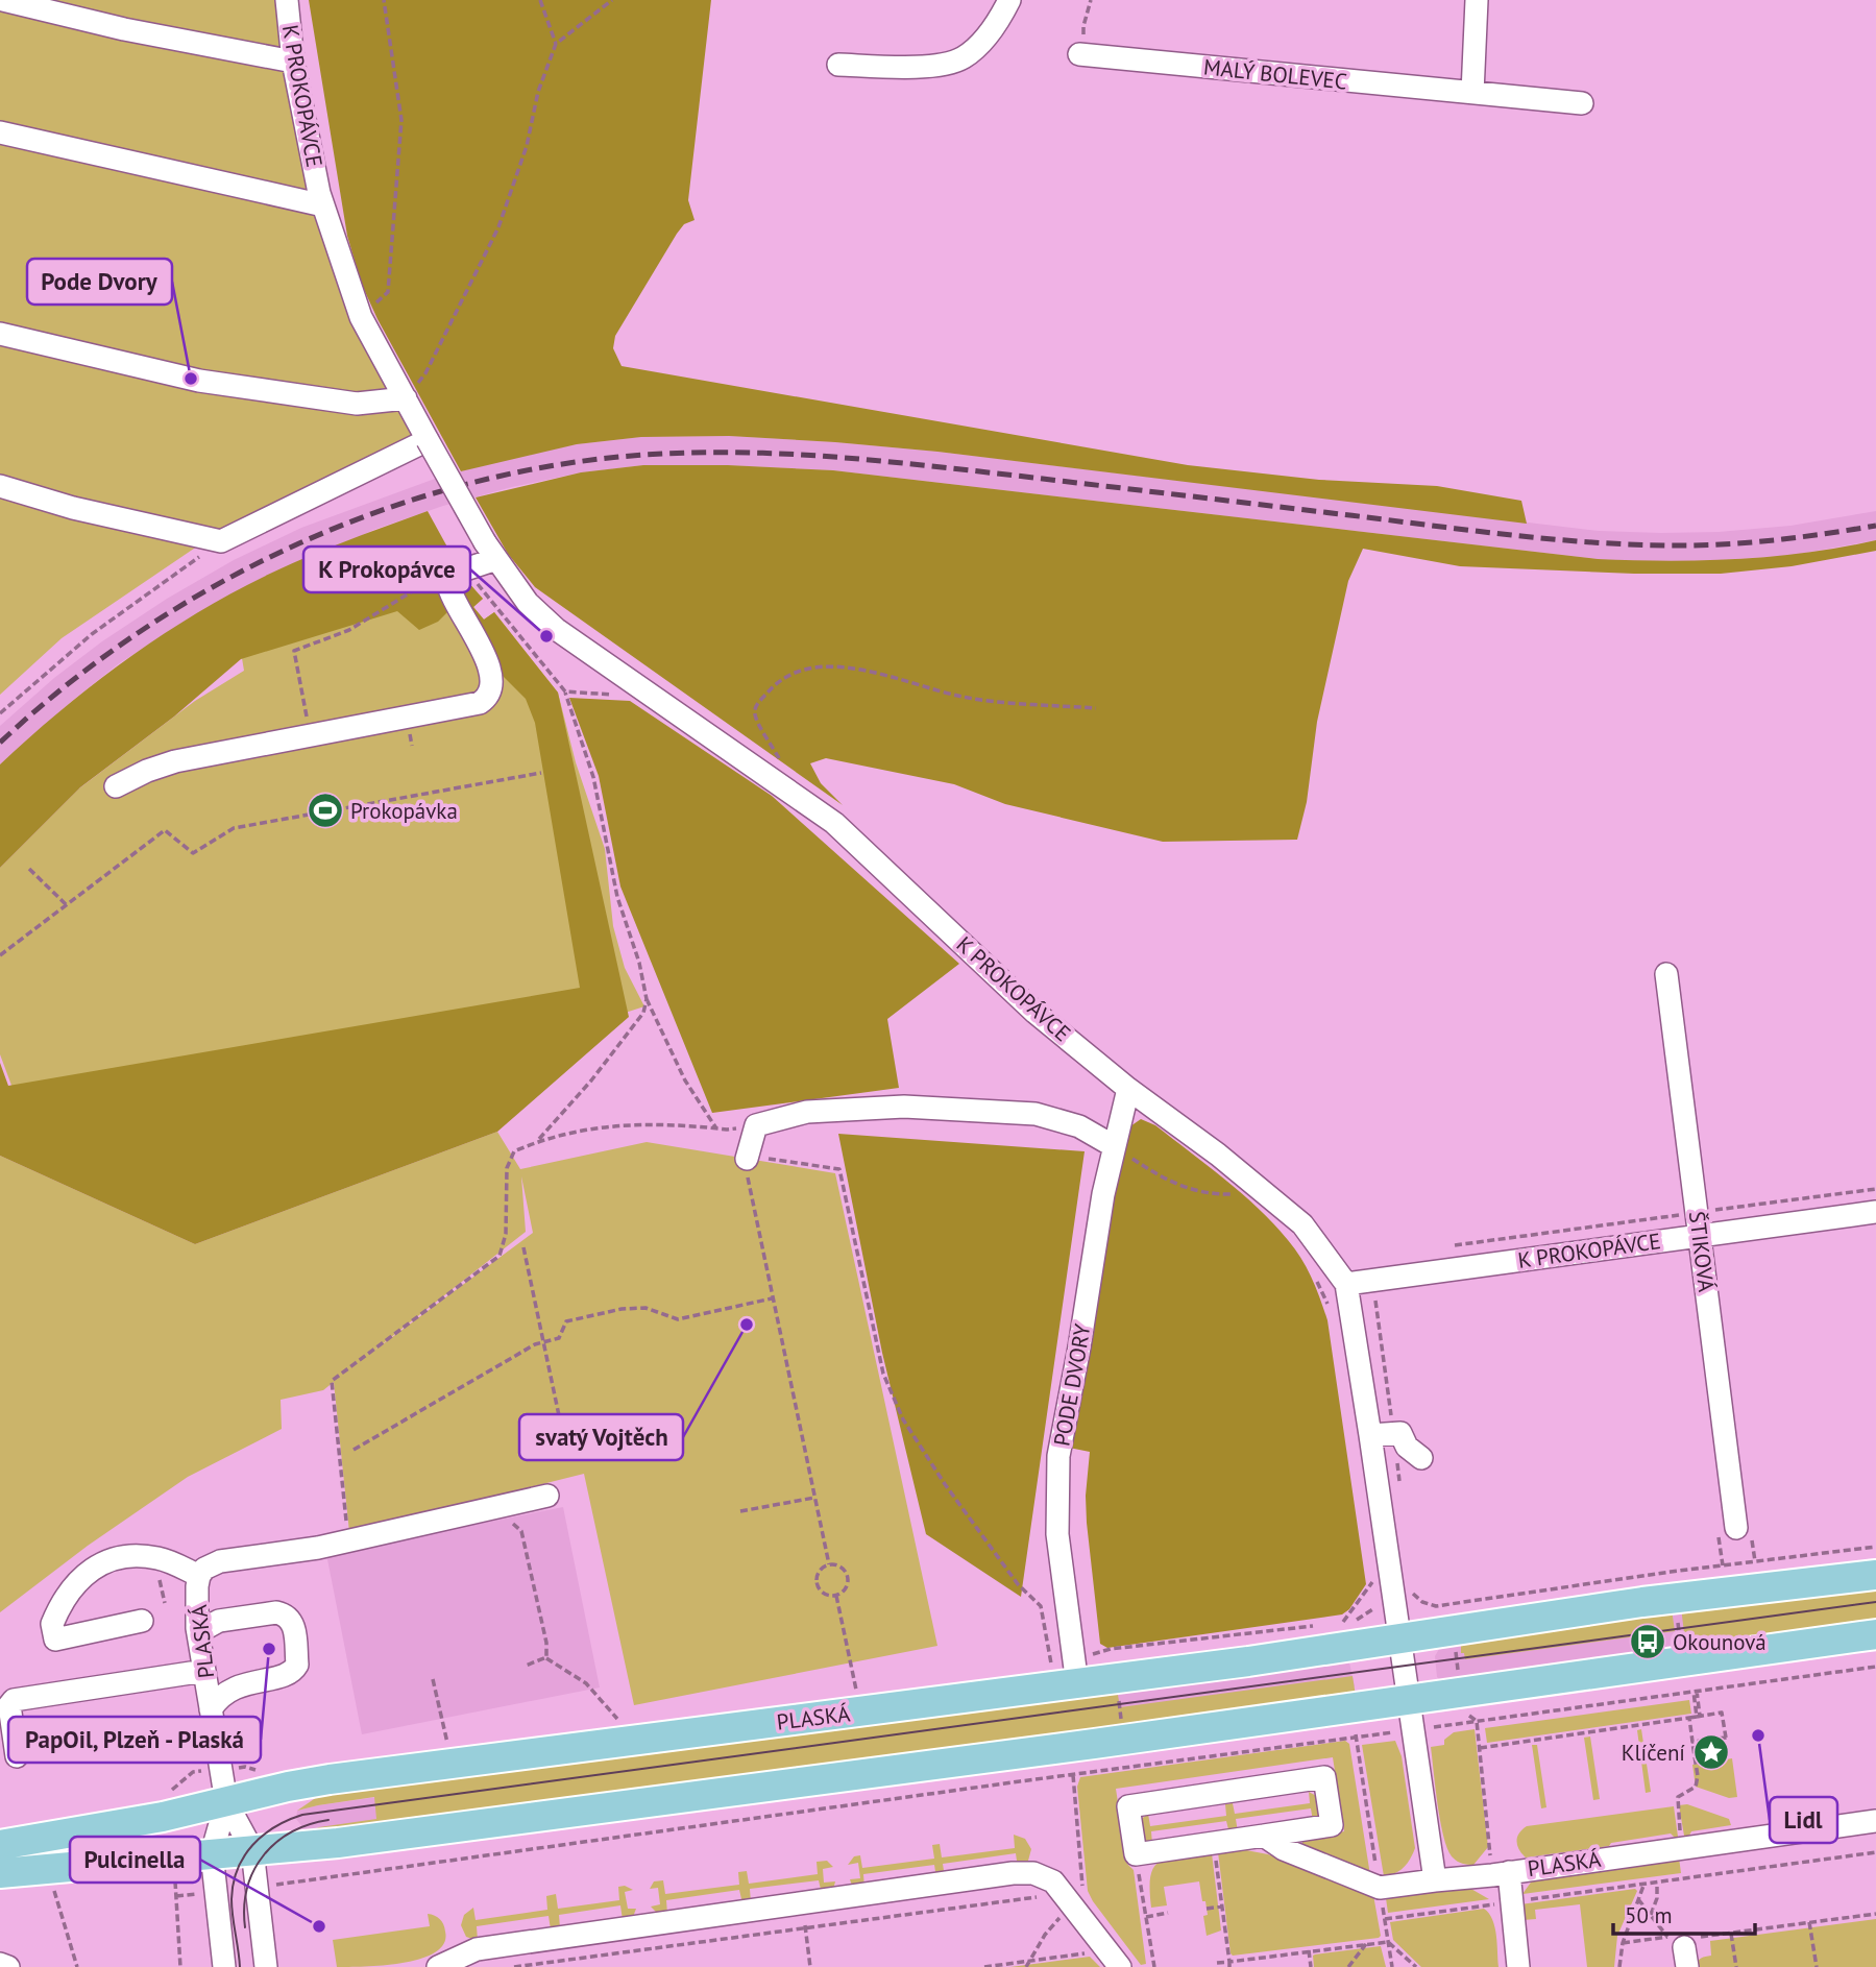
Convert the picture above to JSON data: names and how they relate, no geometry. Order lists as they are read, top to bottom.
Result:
{
  "streets": {
    "main road": ["PLASKÁ"],
    "street": [
      "MALÝ BOLEVEC",
      "K PROKOPÁVCE",
      "ŠTIKOVÁ",
      "PODE DVORY"
    ]
  },
  "crossings": [
    ["K PROKOPÁVCE", "ŠTIKOVÁ"],
    ["K PROKOPÁVCE", "PODE DVORY"],
    ["K PROKOPÁVCE", "PLASKÁ"],
    ["PODE DVORY", "PLASKÁ"]
  ],
  "places": {
    "other": [
      "Pode Dvory",
      "K Prokopávce",
      "svatý Vojtěch",
      "PapOil, Plzeň - Plaská",
      "Lidl",
      "Pulcinella"
    ],
    "sports": ["Prokopávka"],
    "bus stop": ["Okounová"],
    "place": ["Klíčení"]
  },
  "scale_bar": "50 m"
}
